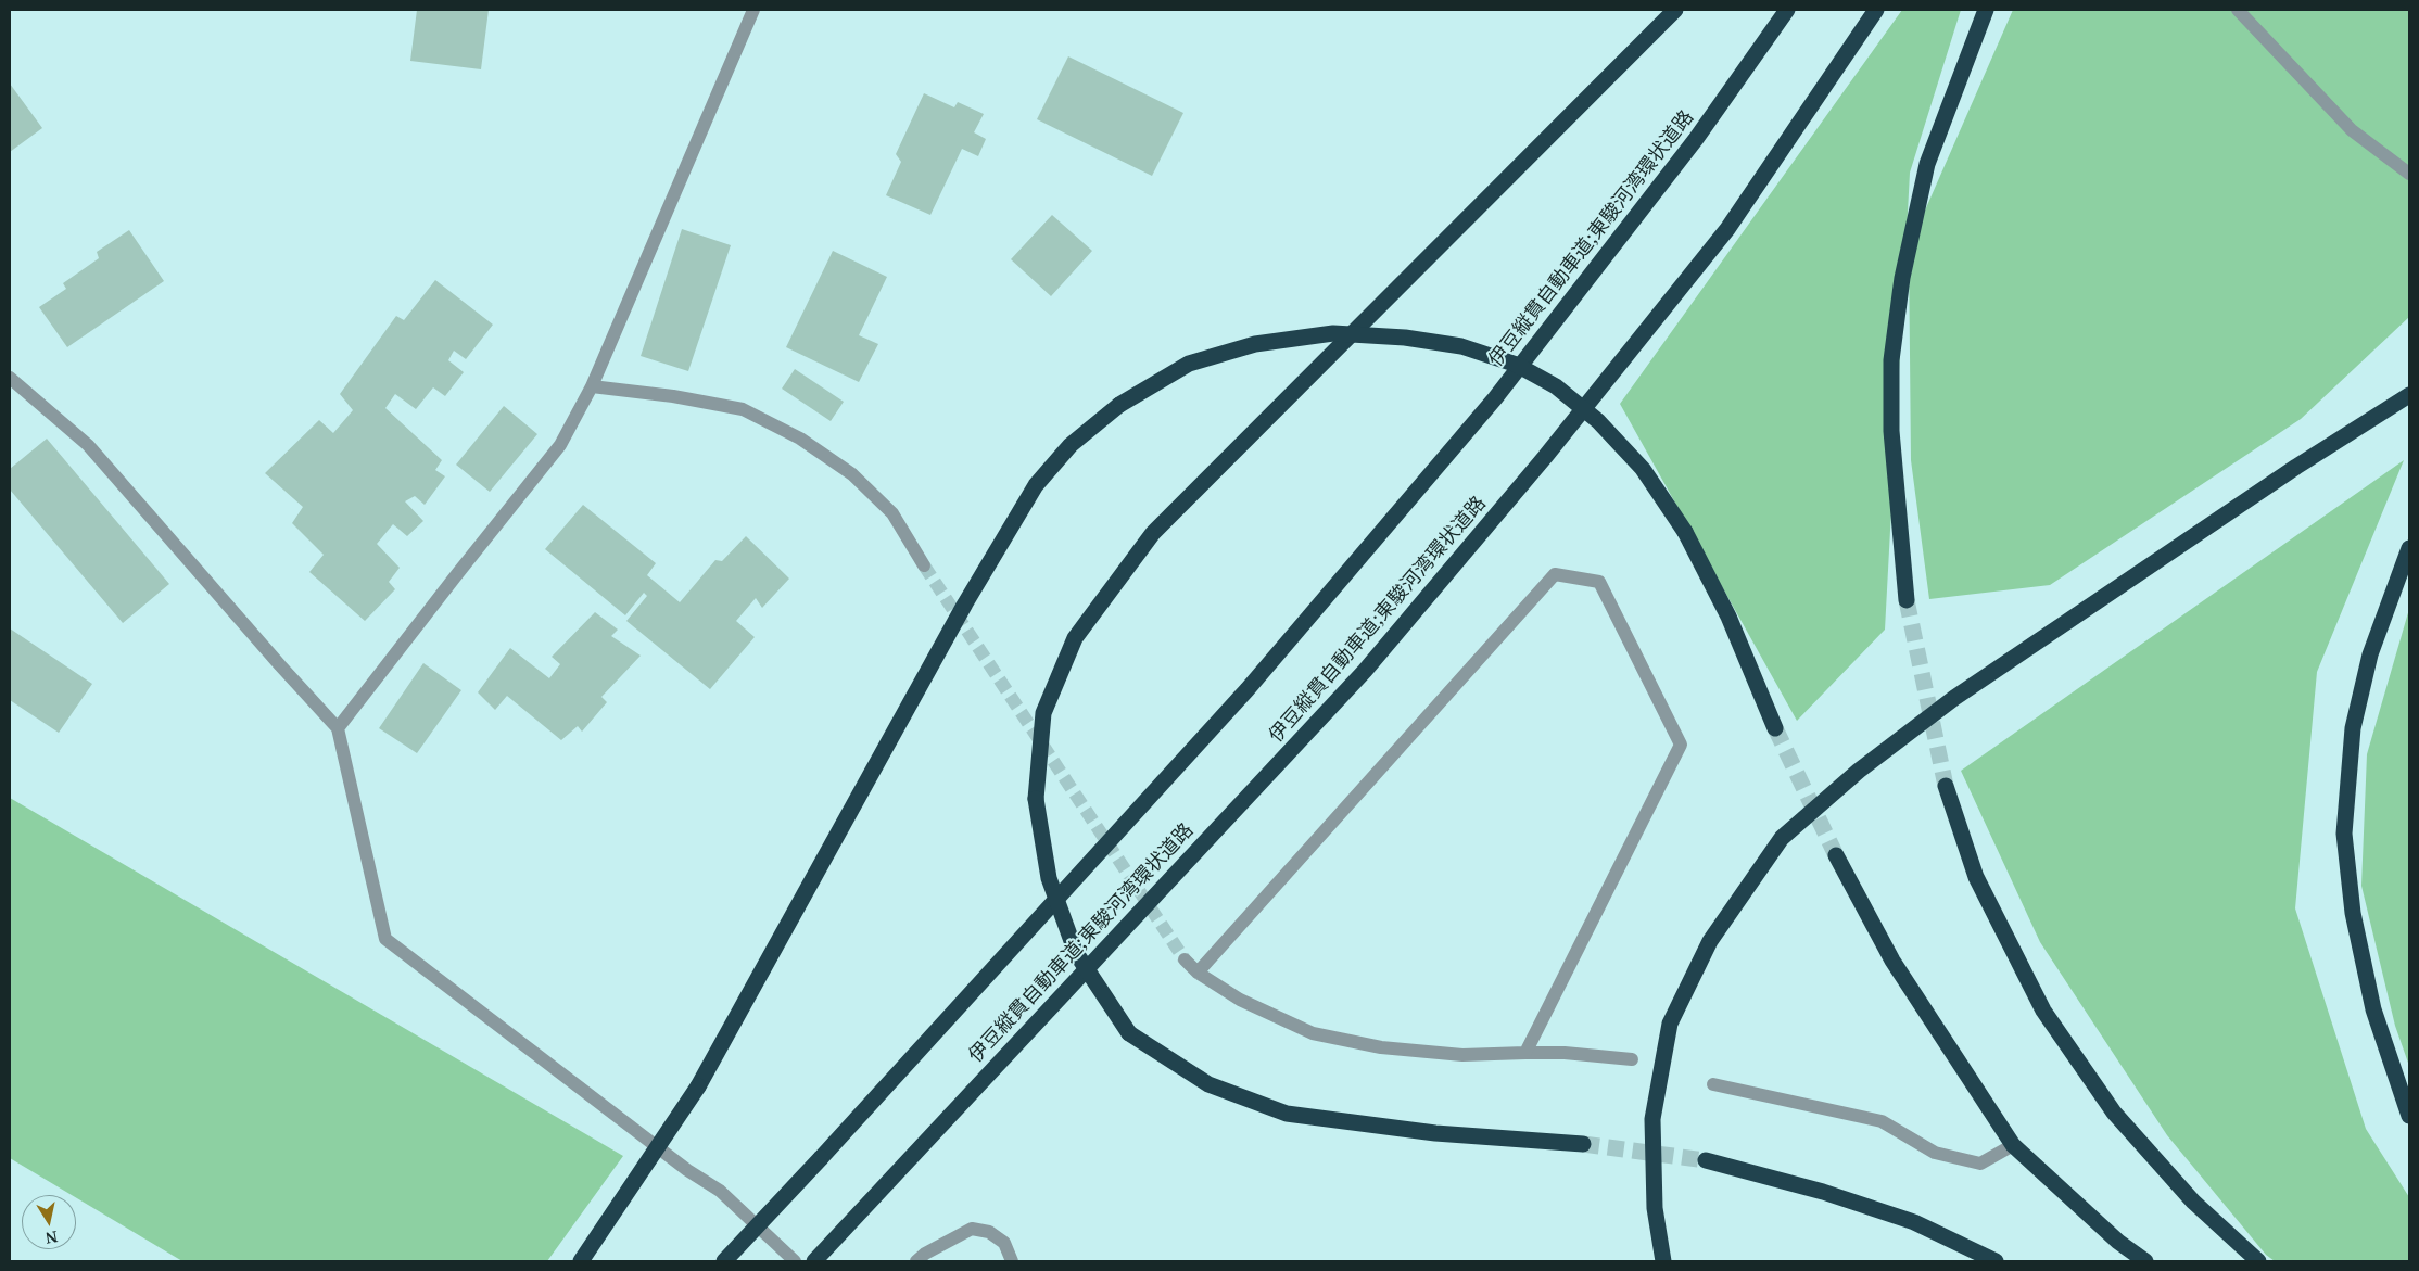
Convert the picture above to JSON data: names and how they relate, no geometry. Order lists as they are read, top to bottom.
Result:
{
  "streets": {
    "highway": ["伊豆縦貫自動車道;東駿河湾環状道路"]
  },
  "north": "bottom"
}
